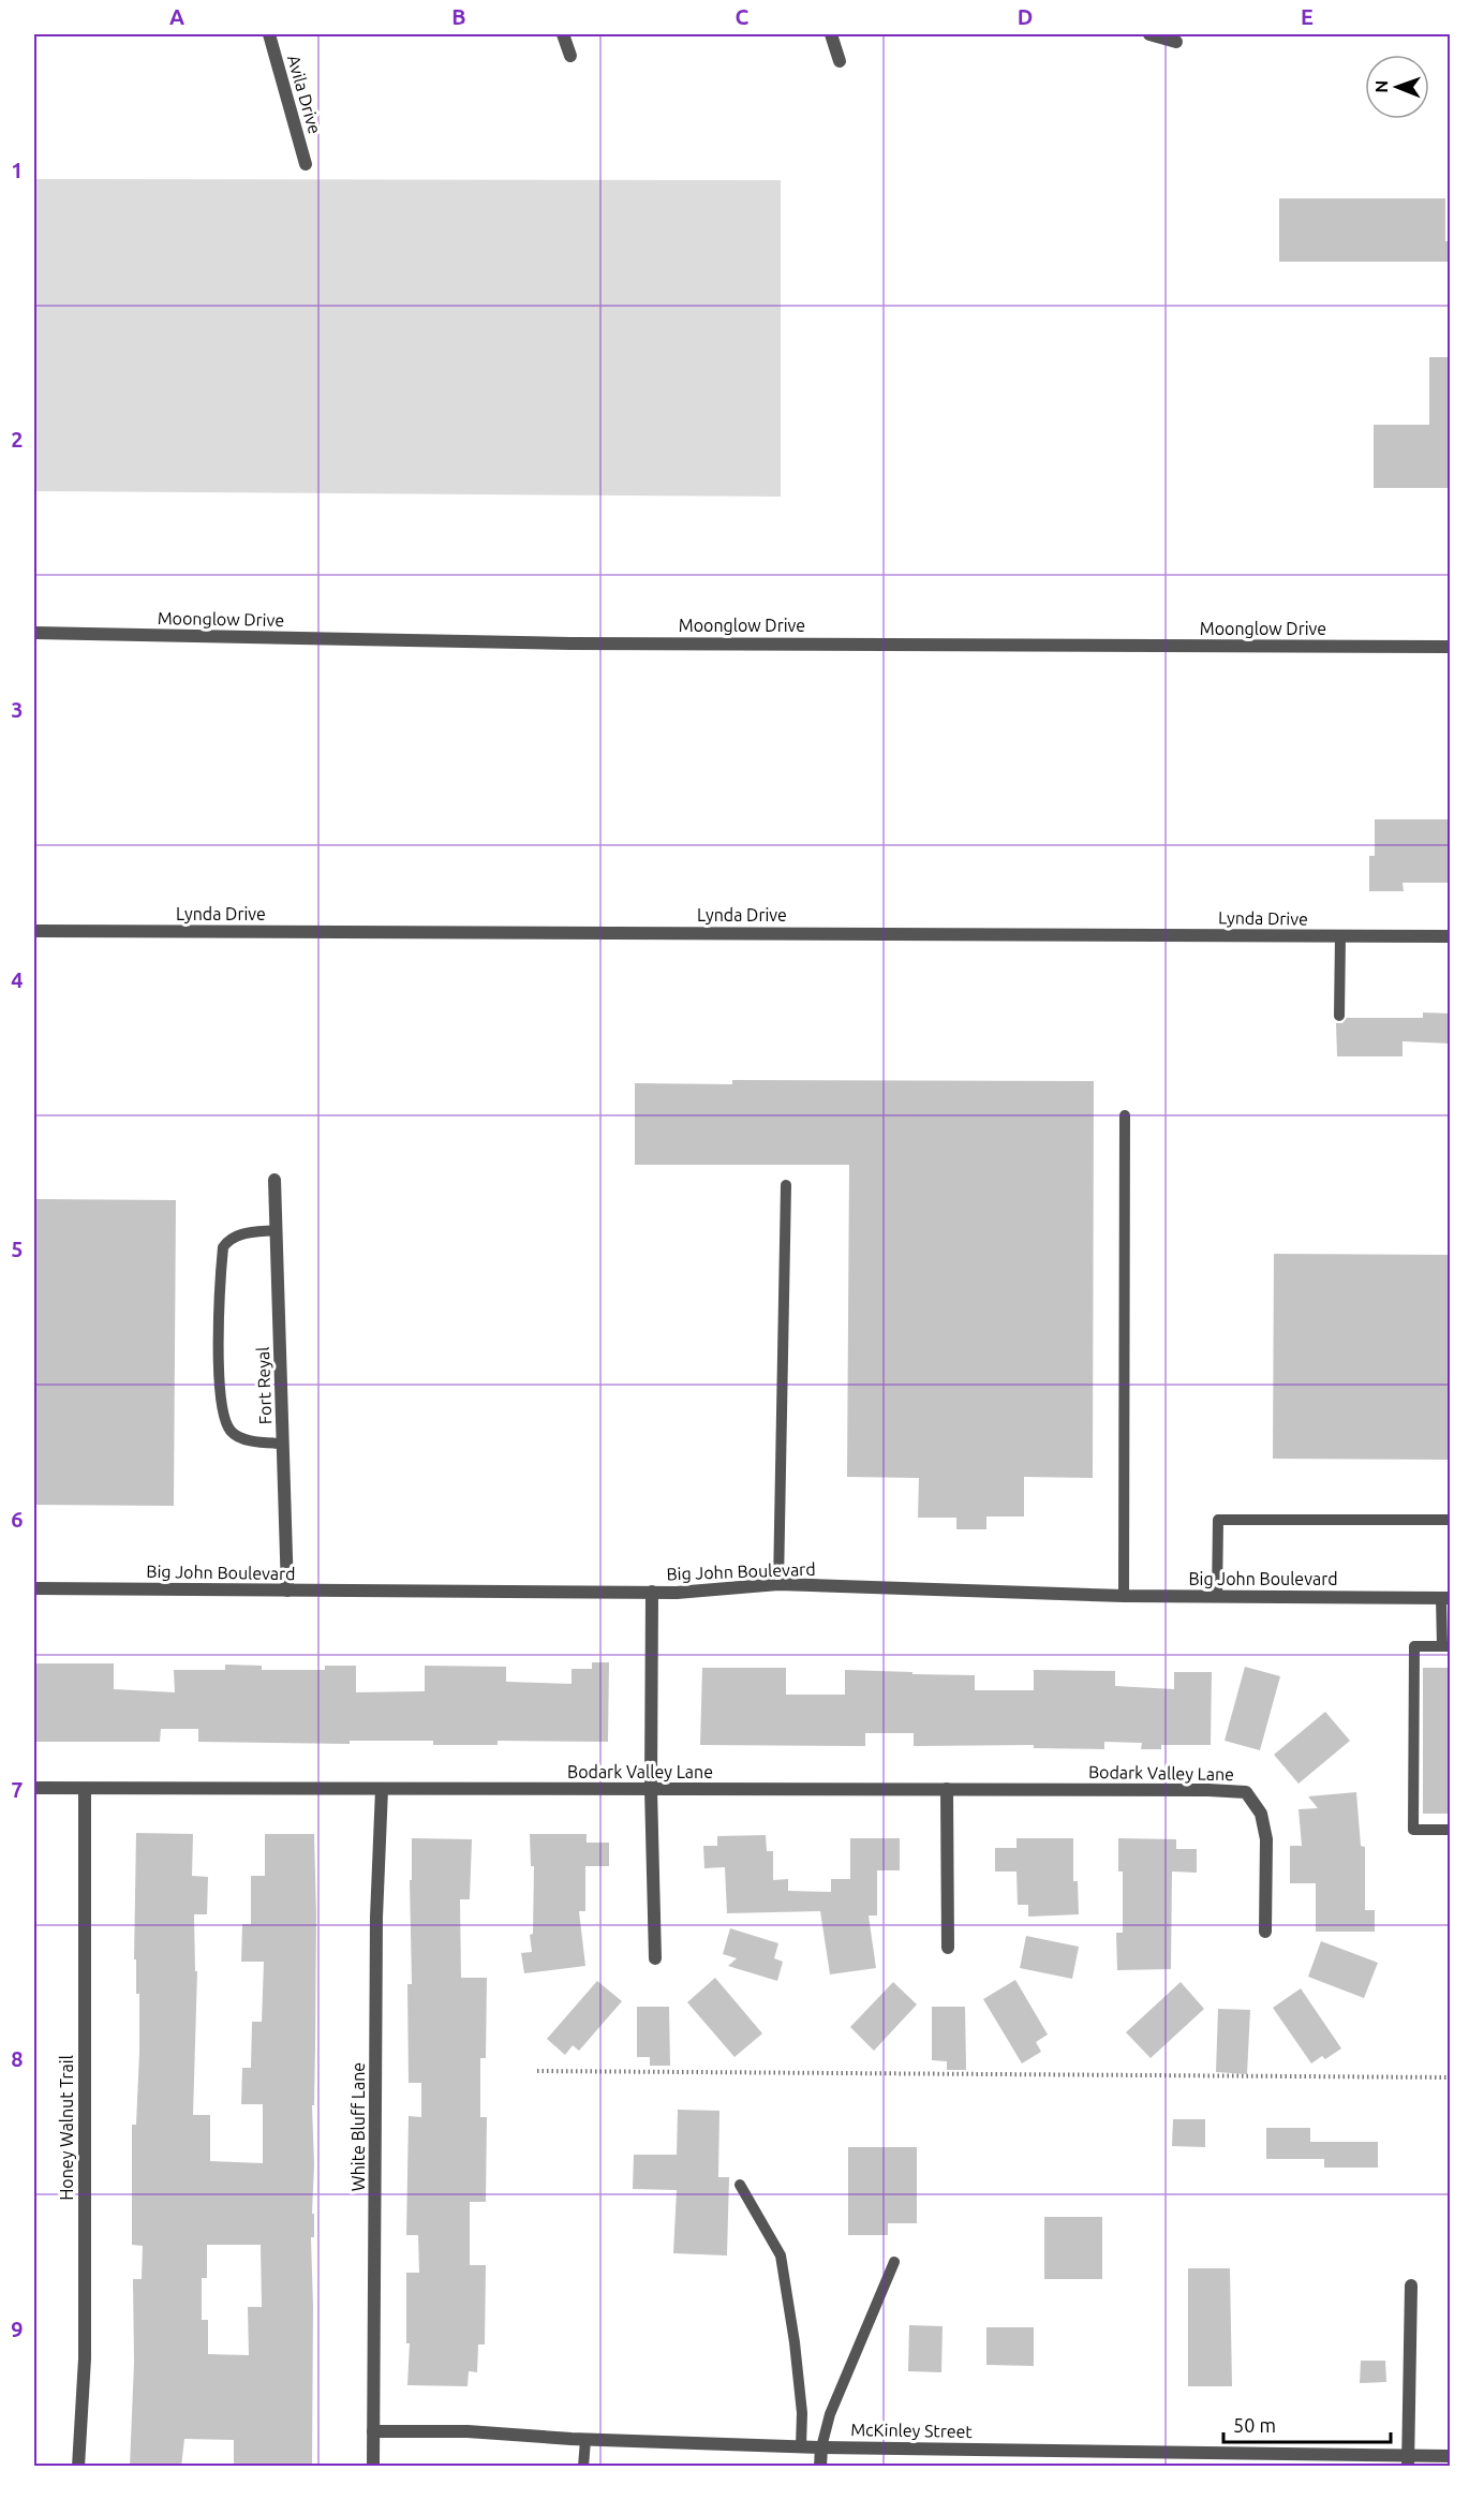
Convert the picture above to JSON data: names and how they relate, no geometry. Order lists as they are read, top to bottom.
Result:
{
  "streets": {
    "street": [
      "Avila Drive",
      "Moonglow Drive",
      "Lynda Drive",
      "Fort Reyal",
      "Big John Boulevard",
      "Bodark Valley Lane",
      "White Bluff Lane",
      "Honey Walnut Trail",
      "McKinley Street"
    ]
  },
  "crossings": [
    ["Fort Reyal", "Big John Boulevard"],
    ["Bodark Valley Lane", "White Bluff Lane"],
    ["Bodark Valley Lane", "Honey Walnut Trail"],
    ["White Bluff Lane", "McKinley Street"]
  ],
  "scale_bar": "50 m",
  "north": "left",
  "grid": {
    "columns": [
      "A",
      "B",
      "C",
      "D",
      "E"
    ],
    "rows": [
      "1",
      "2",
      "3",
      "4",
      "5",
      "6",
      "7",
      "8",
      "9"
    ]
  }
}
